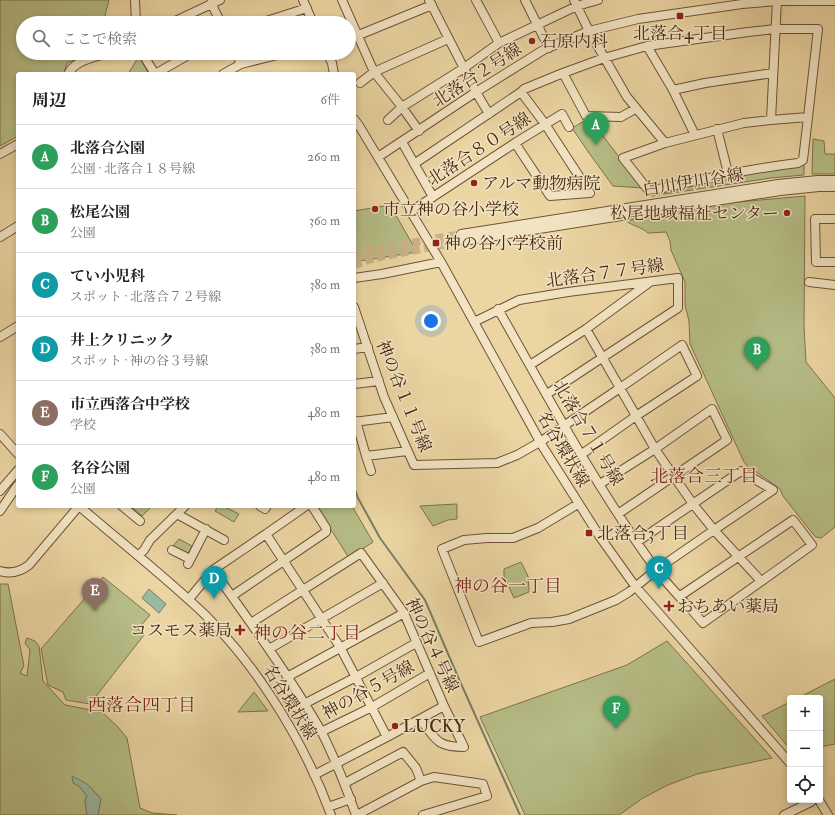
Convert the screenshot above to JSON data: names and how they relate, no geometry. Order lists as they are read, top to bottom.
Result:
{
  "streets": {
    "street": [
      "北落合２号線",
      "北落合８０号線",
      "白川伊川谷線",
      "北落合７７号線",
      "神の谷１１号線",
      "北落合７１号線",
      "名谷環状線",
      "神の谷４号線",
      "神の谷５号線"
    ]
  },
  "crossings": [
    ["北落合２号線", "名谷環状線"],
    ["北落合８０号線", "名谷環状線"],
    ["北落合７７号線", "北落合７１号線"],
    ["北落合７７号線", "名谷環状線"],
    ["神の谷１１号線", "名谷環状線"],
    ["名谷環状線", "神の谷４号線"],
    ["神の谷４号線", "神の谷５号線"]
  ],
  "districts": [
    "北落合三丁目",
    "神の谷一丁目",
    "神の谷二丁目",
    "西落合四丁目"
  ],
  "places": {
    "transit": ["北落合4丁目", "神の谷小学校前", "北落合3丁目"],
    "other": [
      "石原内科",
      "アルマ動物病院",
      "市立神の谷小学校",
      "松尾地域福祉センター",
      "LUCKY"
    ],
    "health": ["おちあい薬局", "コスモス薬局"]
  },
  "page": {
    "search": "ここで検索",
    "heading": ["周辺", "6件"],
    "pins": [
      "A",
      "B",
      "C",
      "D",
      "E",
      "F"
    ],
    "list": [
      {
        "mark": "A",
        "name": "北落合公園",
        "note": "公園 · 北落合１８号線",
        "value": "260 m"
      },
      {
        "mark": "B",
        "name": "松尾公園",
        "note": "公園",
        "value": "360 m"
      },
      {
        "mark": "C",
        "name": "てい小児科",
        "note": "スポット · 北落合７２号線",
        "value": "380 m"
      },
      {
        "mark": "D",
        "name": "井上クリニック",
        "note": "スポット · 神の谷３号線",
        "value": "380 m"
      },
      {
        "mark": "E",
        "name": "市立西落合中学校",
        "note": "学校",
        "value": "480 m"
      },
      {
        "mark": "F",
        "name": "名谷公園",
        "note": "公園",
        "value": "480 m"
      }
    ],
    "map_buttons": ["+", "−"]
  }
}
